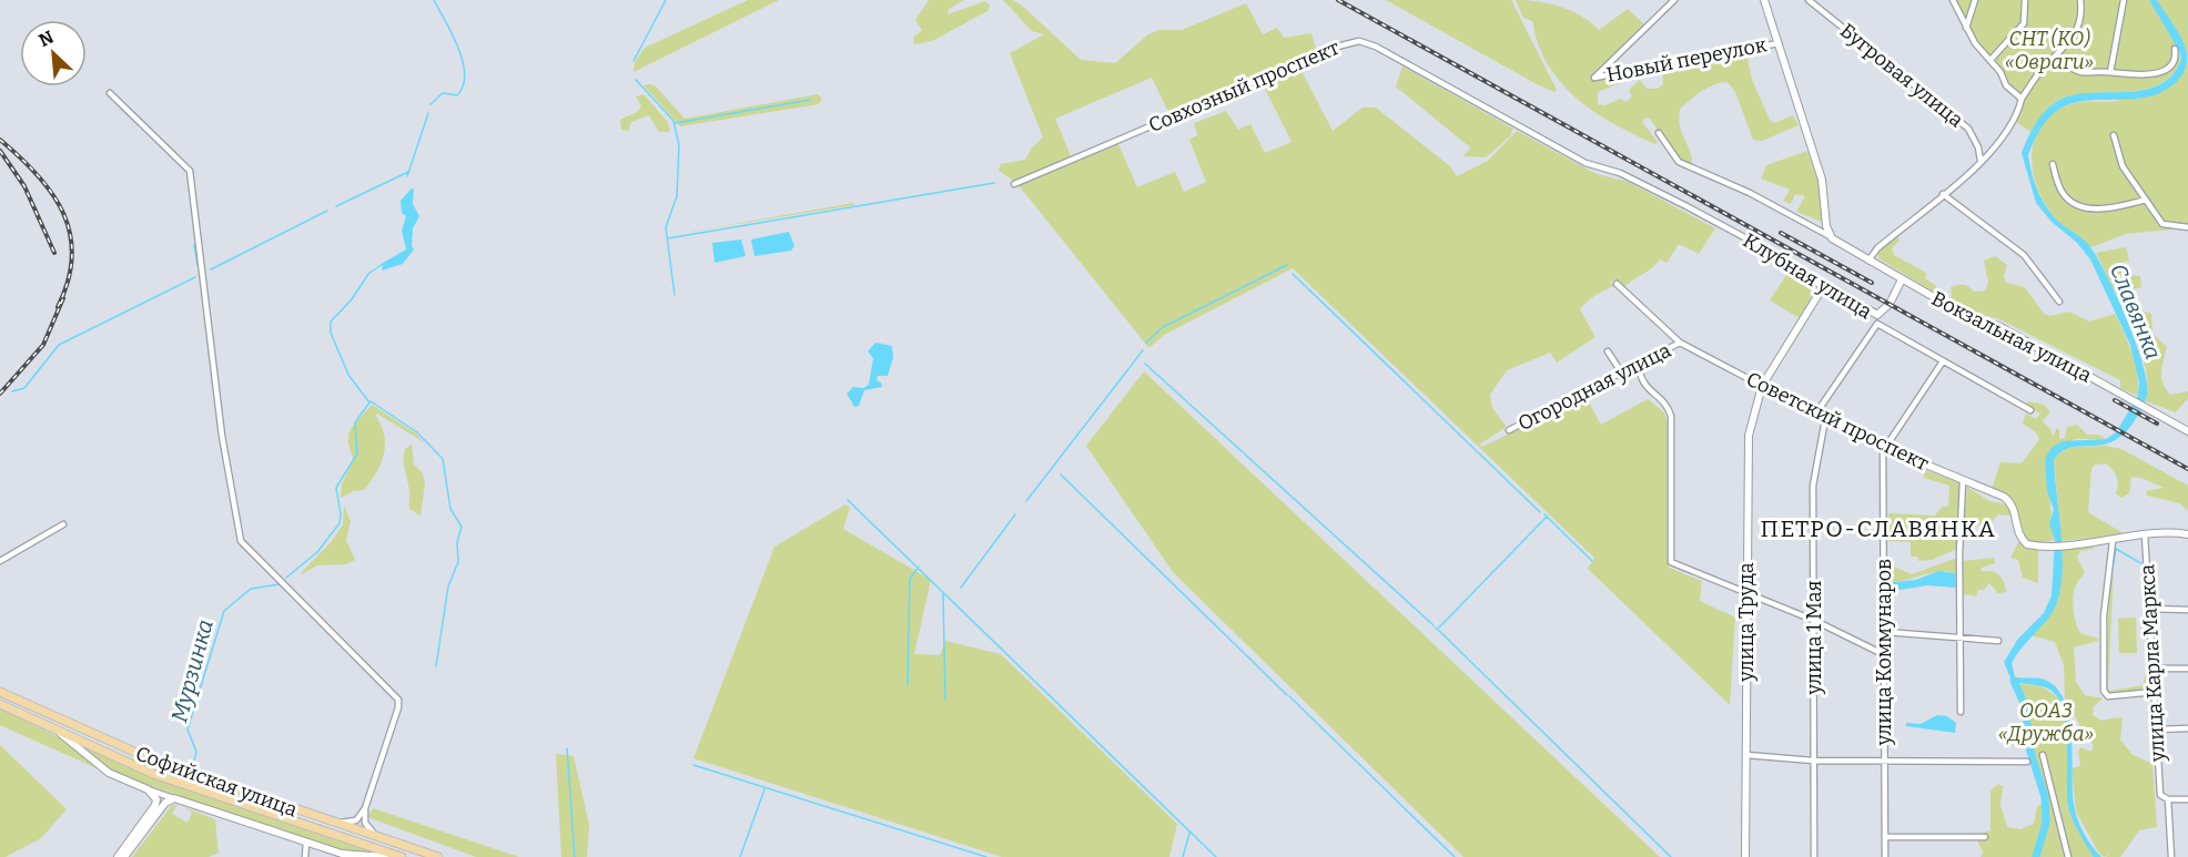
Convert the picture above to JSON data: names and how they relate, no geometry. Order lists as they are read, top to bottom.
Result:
{
  "streets": {
    "main road": ["Софийская улица"],
    "street": [
      "Новый переулок",
      "Бугровая улица",
      "Совхозный проспект",
      "Клубная улица",
      "Вокзальная улица",
      "Огородная улица",
      "Советский проспект",
      "улица Труда",
      "улица 1 Мая",
      "улица Коммунаров",
      "улица Карла Маркса"
    ]
  },
  "crossings": [
    ["Совхозный проспект", "Клубная улица"],
    ["Клубная улица", "улица Труда"],
    ["Огородная улица", "Советский проспект"],
    ["Советский проспект", "улица Труда"],
    ["Советский проспект", "улица 1 Мая"],
    ["Советский проспект", "улица Коммунаров"]
  ],
  "districts": ["ПЕТРО-СЛАВЯНКА"],
  "water": ["Славянка", "Мурзинка"],
  "parks": ["СНТ (КО) «Овраги»", "ООАЗ «Дружба»"],
  "north": "top left"
}
